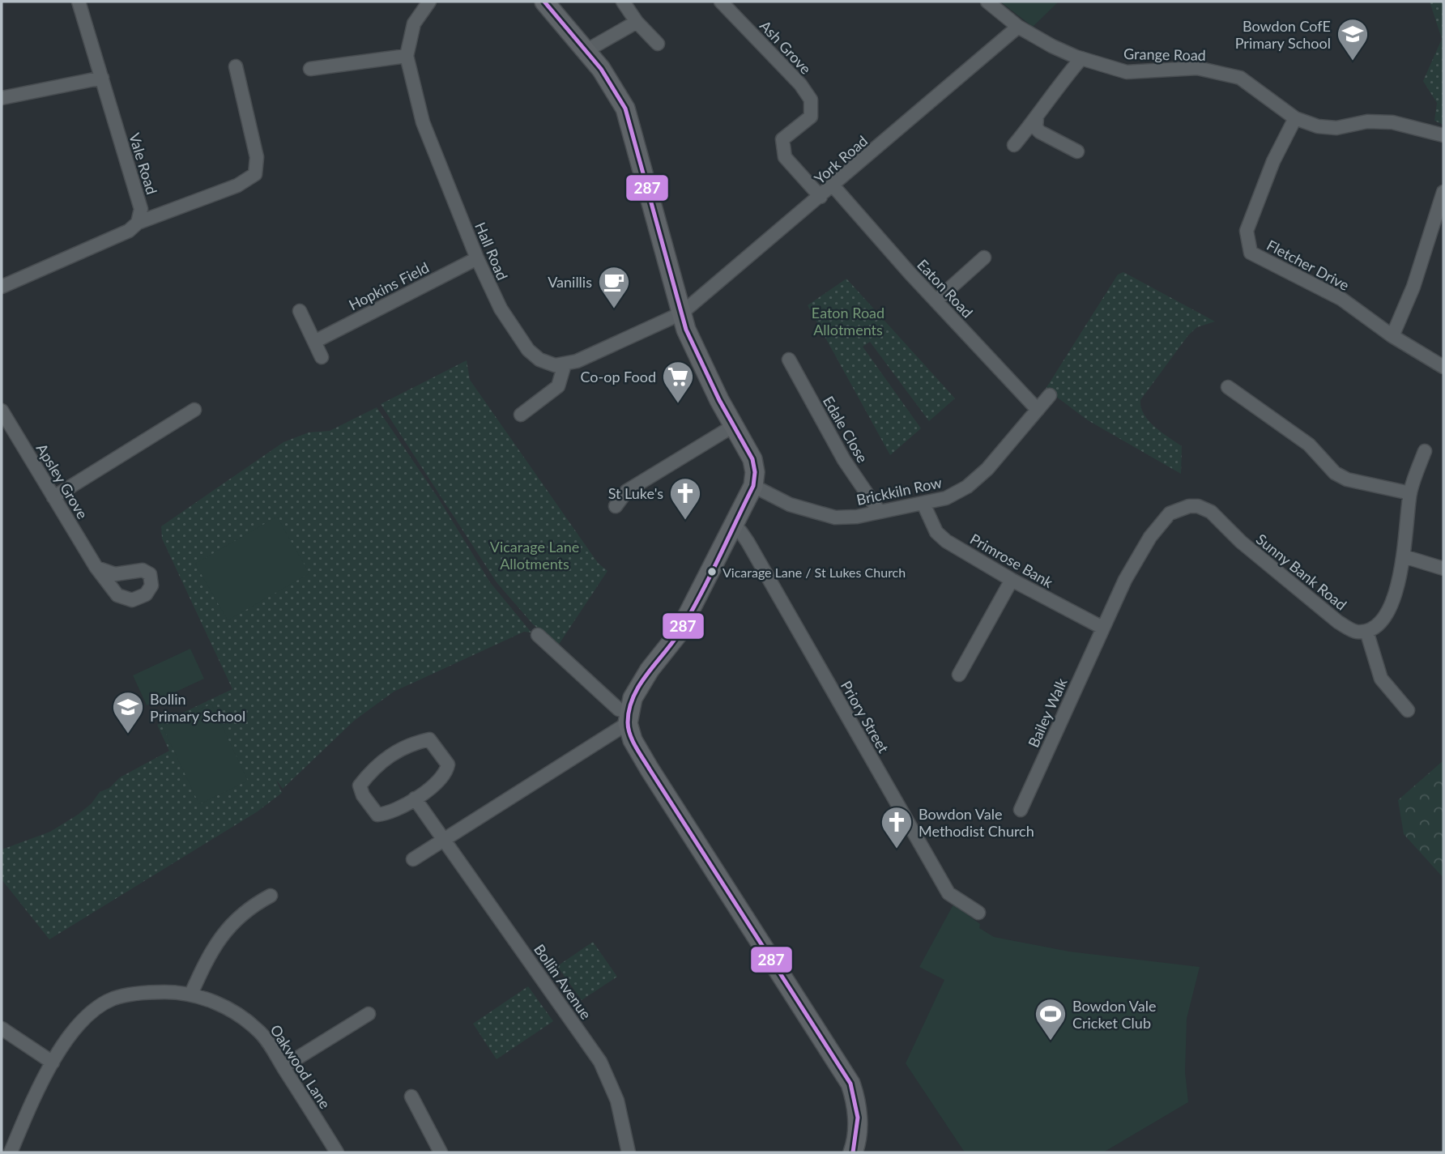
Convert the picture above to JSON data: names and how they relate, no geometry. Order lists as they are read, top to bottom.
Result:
{
  "streets": {
    "street": [
      "Ash Grove",
      "Grange Road",
      "York Road",
      "Vale Road",
      "Hall Road",
      "Fletcher Drive",
      "Hopkins Field",
      "Eaton Road",
      "Edale Close",
      "Apsley Grove",
      "Brickkiln Row",
      "Primrose Bank",
      "Sunny Bank Road",
      "Bailey Walk",
      "Priory Street",
      "Bollin Avenue",
      "Oakwood Lane"
    ]
  },
  "crossings": [
    ["Ash Grove", "York Road"],
    ["Grange Road", "York Road"],
    ["Grange Road", "Fletcher Drive"],
    ["York Road", "Eaton Road"],
    ["Hall Road", "Hopkins Field"],
    ["Eaton Road", "Brickkiln Row"],
    ["Edale Close", "Brickkiln Row"],
    ["Brickkiln Row", "Primrose Bank"],
    ["Primrose Bank", "Sunny Bank Road"],
    ["Primrose Bank", "Bailey Walk"],
    ["Sunny Bank Road", "Bailey Walk"]
  ],
  "parks": ["Eaton Road Allotments", "Vicarage Lane Allotments"],
  "places": {
    "school or university": ["Bowdon CofE Primary School", "Bollin Primary School"],
    "cafe": ["Vanillis"],
    "supermarket": ["Co-op Food"],
    "church": ["St Luke's", "Bowdon Vale Methodist Church"],
    "other": ["Vicarage Lane / St Lukes Church"],
    "sports": ["Bowdon Vale Cricket Club"]
  },
  "lines": ["transit line 287"]
}
